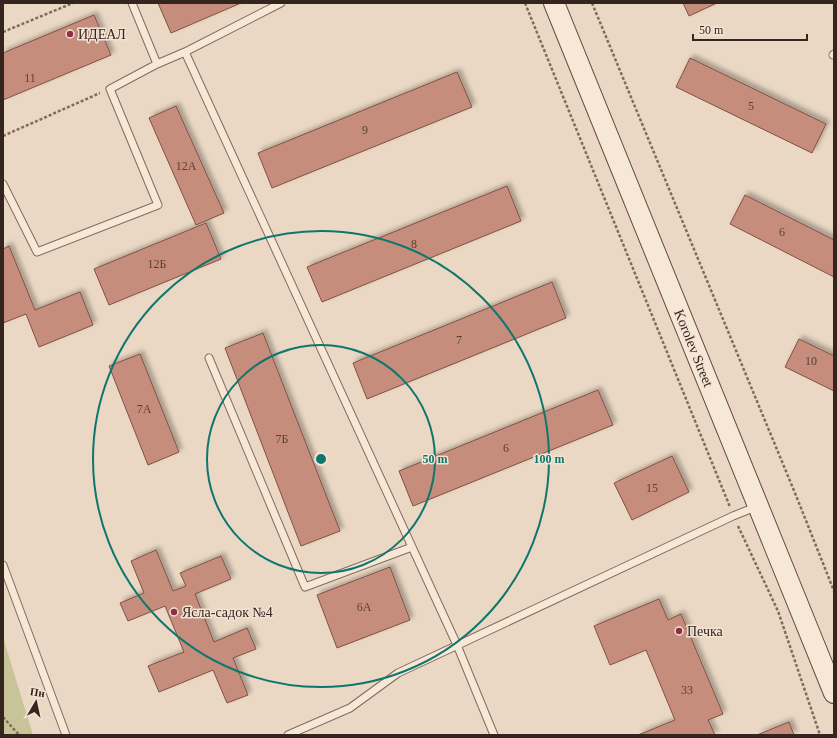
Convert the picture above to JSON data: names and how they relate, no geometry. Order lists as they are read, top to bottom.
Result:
{
  "streets": {
    "street": ["Korolev Street"]
  },
  "places": ["ИДЕАЛ", "Ясла-садок №4", "Печка"],
  "house_numbers": [
    "11",
    "5",
    "9",
    "12А",
    "6",
    "8",
    "12Б",
    "7",
    "10",
    "7А",
    "7Б",
    "6",
    "15",
    "6А",
    "33"
  ],
  "scale_bar": "50 m",
  "north": "top",
  "rings": ["50 m", "100 m"]
}
